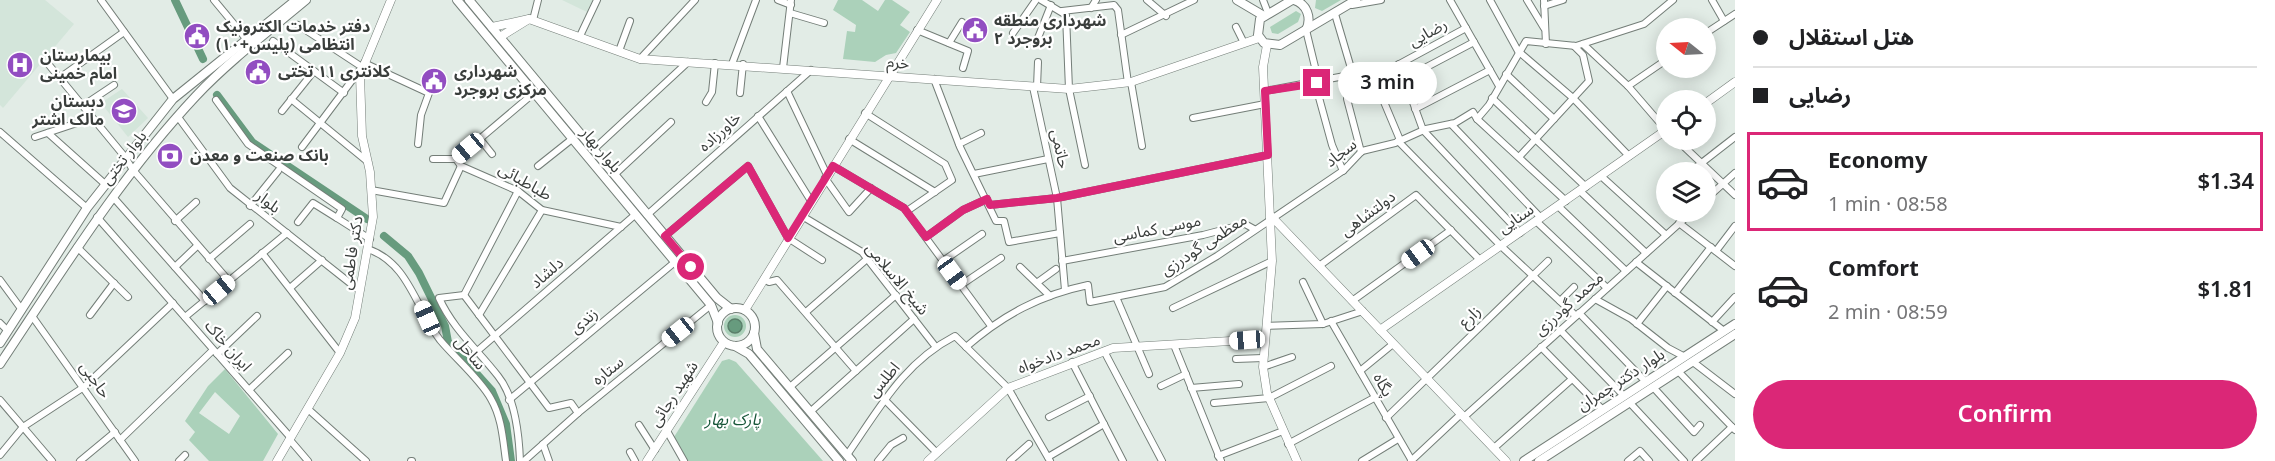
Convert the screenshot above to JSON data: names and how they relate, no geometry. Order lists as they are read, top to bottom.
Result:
{
  "streets": {
    "main road": ["بلوار بهار", "بلوار تختی", "بلوار دکتر چمران"],
    "street": [
      "رضایی",
      "خرم",
      "خاورزاده",
      "حاتمی",
      "سجاد",
      "طباطبائی",
      "بلوار",
      "دولتشاهی",
      "سنایی",
      "موسی کماسی",
      "معظمی گودرزی",
      "دکتر فاطمی",
      "دلشاد",
      "شیخ الاسلامی",
      "محمد گودرزی",
      "زارع",
      "زندی",
      "ایران خاک",
      "ساحل",
      "محمد دادخواه",
      "ستاره",
      "حاجبی",
      "اطلس",
      "پگاه",
      "شهید رجائی"
    ]
  },
  "crossings": [
    ["خرم", "خاورزاده"],
    ["خرم", "حاتمی"],
    ["خاورزاده", "بلوار بهار"],
    ["حاتمی", "موسی کماسی"],
    ["حاتمی", "معظمی گودرزی"],
    ["بلوار بهار", "دلشاد"],
    ["بلوار بهار", "زندی"],
    ["بلوار بهار", "ستاره"],
    ["بلوار بهار", "شهید رجائی"],
    ["سجاد", "معظمی گودرزی"],
    ["بلوار تختی", "بلوار"],
    ["بلوار تختی", "ایران خاک"],
    ["بلوار تختی", "حاجبی"],
    ["طباطبائی", "دلشاد"],
    ["بلوار", "دکتر فاطمی"],
    ["دولتشاهی", "سنایی"],
    ["موسی کماسی", "معظمی گودرزی"],
    ["معظمی گودرزی", "اطلس"],
    ["دکتر فاطمی", "ایران خاک"],
    ["دکتر فاطمی", "ساحل"],
    ["دلشاد", "ساحل"],
    ["شیخ الاسلامی", "اطلس"],
    ["محمد گودرزی", "پگاه"],
    ["زارع", "پگاه"],
    ["زندی", "ساحل"],
    ["ساحل", "ستاره"]
  ],
  "parks": ["پارک بهار"],
  "places": {
    "public building": [
      "شهرداری منطقه ۲ بروجرد",
      "دفتر خدمات الکترونیک انتظامی (پلیس+۱۰)",
      "کلانتری ۱۱ تختی",
      "شهرداری مرکزی بروجرد"
    ],
    "hospital": ["بیمارستان امام خمینی"],
    "school or university": ["دبستان مالک اشتر"],
    "bank": ["بانک صنعت و معدن"]
  },
  "north": "left",
  "page": {
    "banner": ["هتل استقلال", "رضایی"],
    "bubble": "3 min",
    "list": [
      {
        "name": "Economy",
        "note": "1 min · 08:58",
        "value": "$1.34"
      },
      {
        "name": "Comfort",
        "note": "2 min · 08:59",
        "value": "$1.81"
      }
    ],
    "buttons": "Confirm"
  }
}
